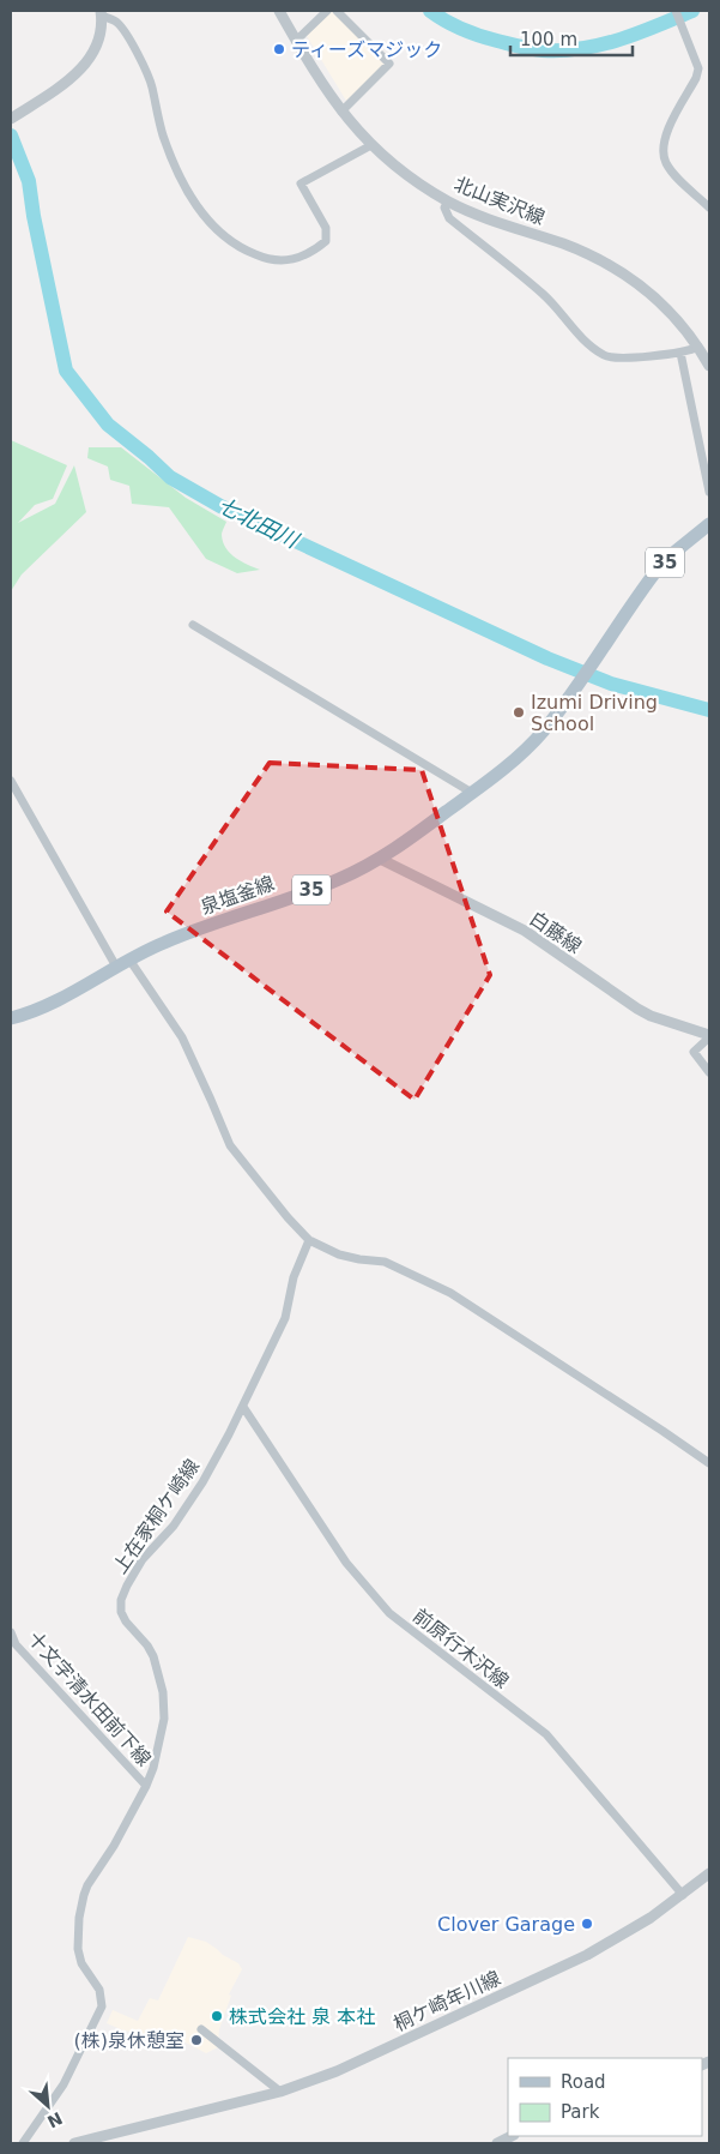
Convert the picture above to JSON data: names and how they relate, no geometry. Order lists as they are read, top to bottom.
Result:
{
  "streets": {
    "main road": ["35", "泉塩釜線"],
    "street": [
      "北山実沢線",
      "白藤線",
      "上在家桐ケ崎線",
      "前原行木沢線",
      "十文字清水田前下線",
      "桐ケ崎年川線"
    ]
  },
  "crossings": [
    ["泉塩釜線", "白藤線"],
    ["上在家桐ケ崎線", "前原行木沢線"],
    ["上在家桐ケ崎線", "十文字清水田前下線"],
    ["前原行木沢線", "桐ケ崎年川線"]
  ],
  "water": ["七北田川"],
  "places": [
    "ティーズマジック",
    "Izumi Driving School",
    "Clover Garage",
    "株式会社 泉 本社",
    "(株)泉休憩室"
  ],
  "legend": ["Road", "Park"],
  "scale_bar": "100 m",
  "north": "bottom right"
}
